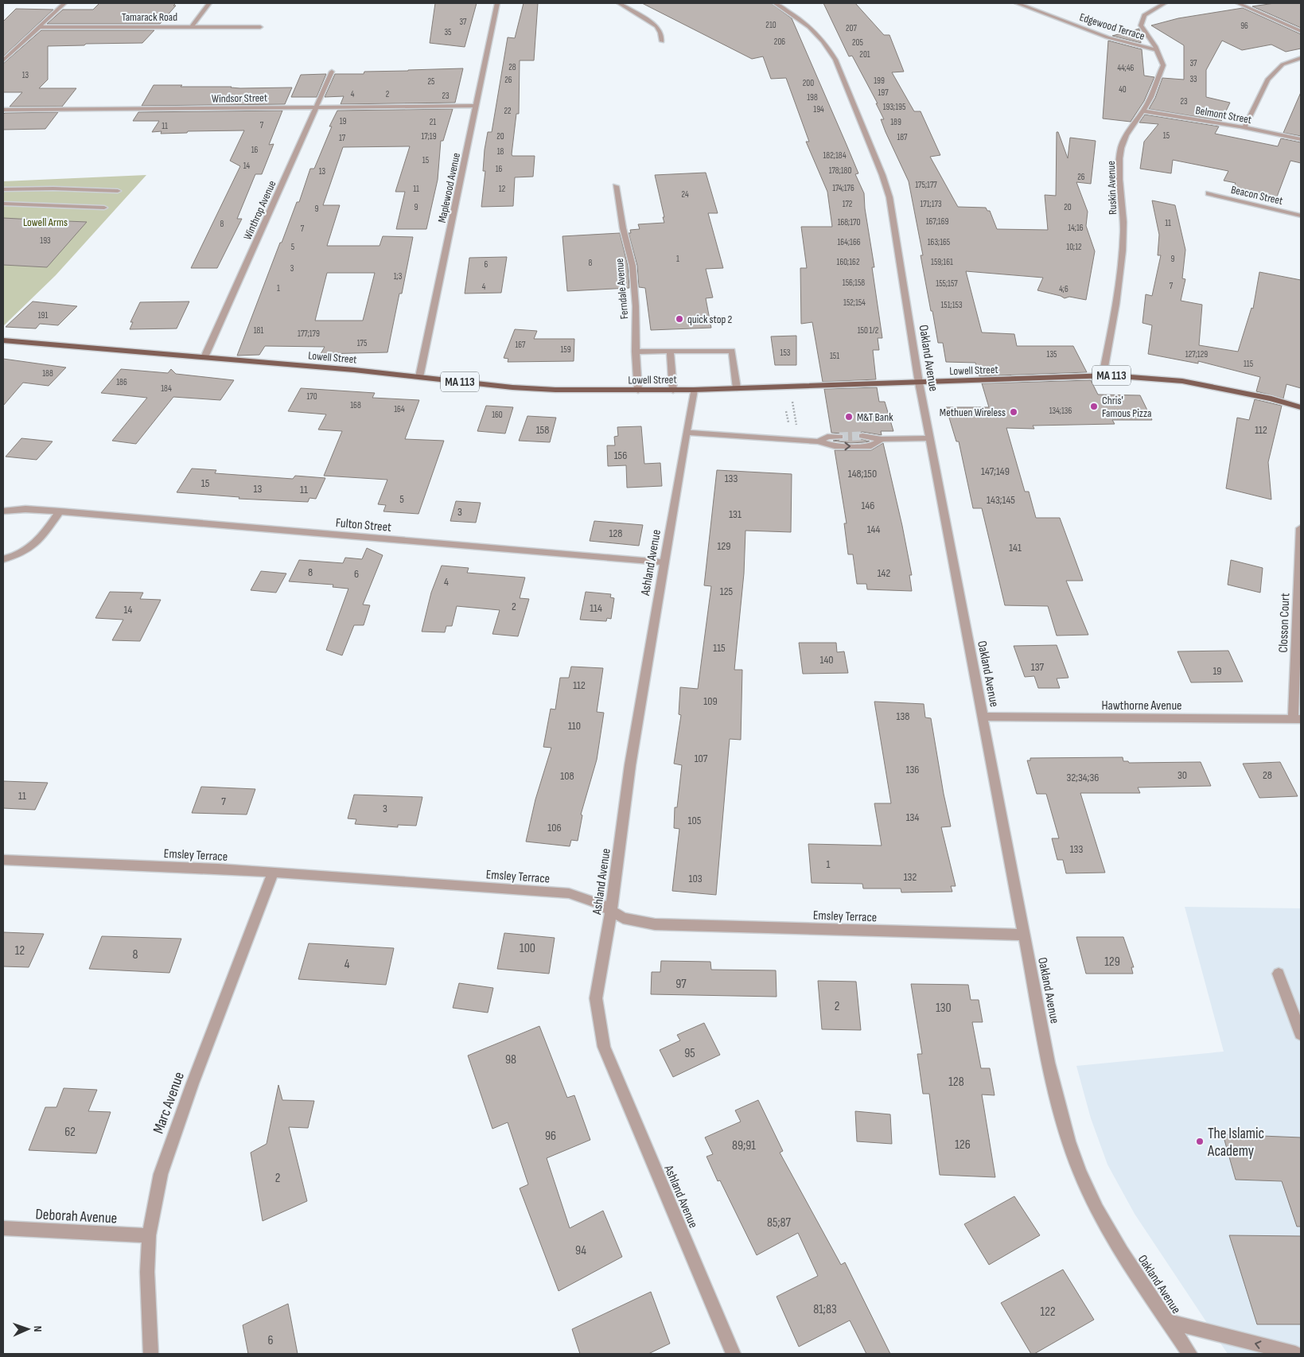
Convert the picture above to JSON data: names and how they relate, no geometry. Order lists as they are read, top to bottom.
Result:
{
  "streets": {
    "main road": ["Lowell Street", "MA 113"],
    "street": [
      "Tamarack Road",
      "Edgewood Terrace",
      "Windsor Street",
      "Belmont Street",
      "Maplewood Avenue",
      "Ruskin Avenue",
      "Beacon Street",
      "Winthrop Avenue",
      "Ferndale Avenue",
      "Oakland Avenue",
      "Fulton Street",
      "Ashland Avenue",
      "Closson Court",
      "Hawthorne Avenue",
      "Emsley Terrace",
      "Marc Avenue",
      "Deborah Avenue"
    ]
  },
  "crossings": [
    ["Edgewood Terrace", "Ruskin Avenue"],
    ["Windsor Street", "Maplewood Avenue"],
    ["Windsor Street", "Winthrop Avenue"],
    ["Belmont Street", "Ruskin Avenue"],
    ["Maplewood Avenue", "Lowell Street"],
    ["Ruskin Avenue", "Lowell Street"],
    ["Winthrop Avenue", "Lowell Street"],
    ["Ferndale Avenue", "Lowell Street"],
    ["Lowell Street", "Oakland Avenue"],
    ["Lowell Street", "Ashland Avenue"],
    ["Oakland Avenue", "Hawthorne Avenue"],
    ["Oakland Avenue", "Emsley Terrace"],
    ["Fulton Street", "Ashland Avenue"],
    ["Ashland Avenue", "Emsley Terrace"],
    ["Closson Court", "Hawthorne Avenue"],
    ["Emsley Terrace", "Marc Avenue"],
    ["Marc Avenue", "Deborah Avenue"]
  ],
  "parks": ["Lowell Arms"],
  "places": [
    "quick stop 2",
    "Chris' Famous Pizza",
    "Methuen Wireless",
    "M&T Bank",
    "The Islamic Academy"
  ],
  "house_numbers": [
    "37",
    "210",
    "96",
    "207",
    "35",
    "206",
    "205",
    "201",
    "37",
    "28",
    "44;46",
    "13",
    "33",
    "26",
    "199",
    "25",
    "200",
    "40",
    "197",
    "4",
    "2",
    "23",
    "198",
    "23",
    "193;195",
    "194",
    "22",
    "19",
    "21",
    "189",
    "7",
    "11",
    "15",
    "17;19",
    "20",
    "187",
    "17",
    "16",
    "18",
    "182;184",
    "15",
    "14",
    "16",
    "178;180",
    "13",
    "26",
    "175;177",
    "174;176",
    "11",
    "12",
    "24",
    "172",
    "171;173",
    "9",
    "20",
    "9",
    "167;169",
    "168;170",
    "11",
    "8",
    "14;16",
    "7",
    "193",
    "164;166",
    "163;165",
    "5",
    "10;12",
    "1",
    "9",
    "160;162",
    "159;161",
    "8",
    "6",
    "3",
    "1;3",
    "156;158",
    "155;157",
    "7",
    "4",
    "1",
    "4;6",
    "152;154",
    "151;153",
    "191",
    "181",
    "150 1/2",
    "177;179",
    "175",
    "167",
    "159",
    "153",
    "135",
    "127;129",
    "151",
    "115",
    "188",
    "186",
    "184",
    "170",
    "168",
    "164",
    "134;136",
    "160",
    "158",
    "112",
    "156",
    "147;149",
    "148;150",
    "133",
    "15",
    "13",
    "11",
    "5",
    "143;145",
    "146",
    "3",
    "131",
    "144",
    "128",
    "129",
    "141",
    "8",
    "142",
    "6",
    "4",
    "125",
    "2",
    "114",
    "14",
    "115",
    "140",
    "137",
    "19",
    "112",
    "109",
    "138",
    "110",
    "107",
    "136",
    "30",
    "28",
    "108",
    "32;34;36",
    "11",
    "7",
    "3",
    "134",
    "105",
    "106",
    "133",
    "1",
    "132",
    "103",
    "100",
    "12",
    "8",
    "129",
    "4",
    "97",
    "2",
    "130",
    "95",
    "98",
    "128",
    "62",
    "96",
    "126",
    "89;91",
    "2",
    "85;87",
    "94",
    "81;83",
    "122",
    "6"
  ],
  "north": "right"
}
